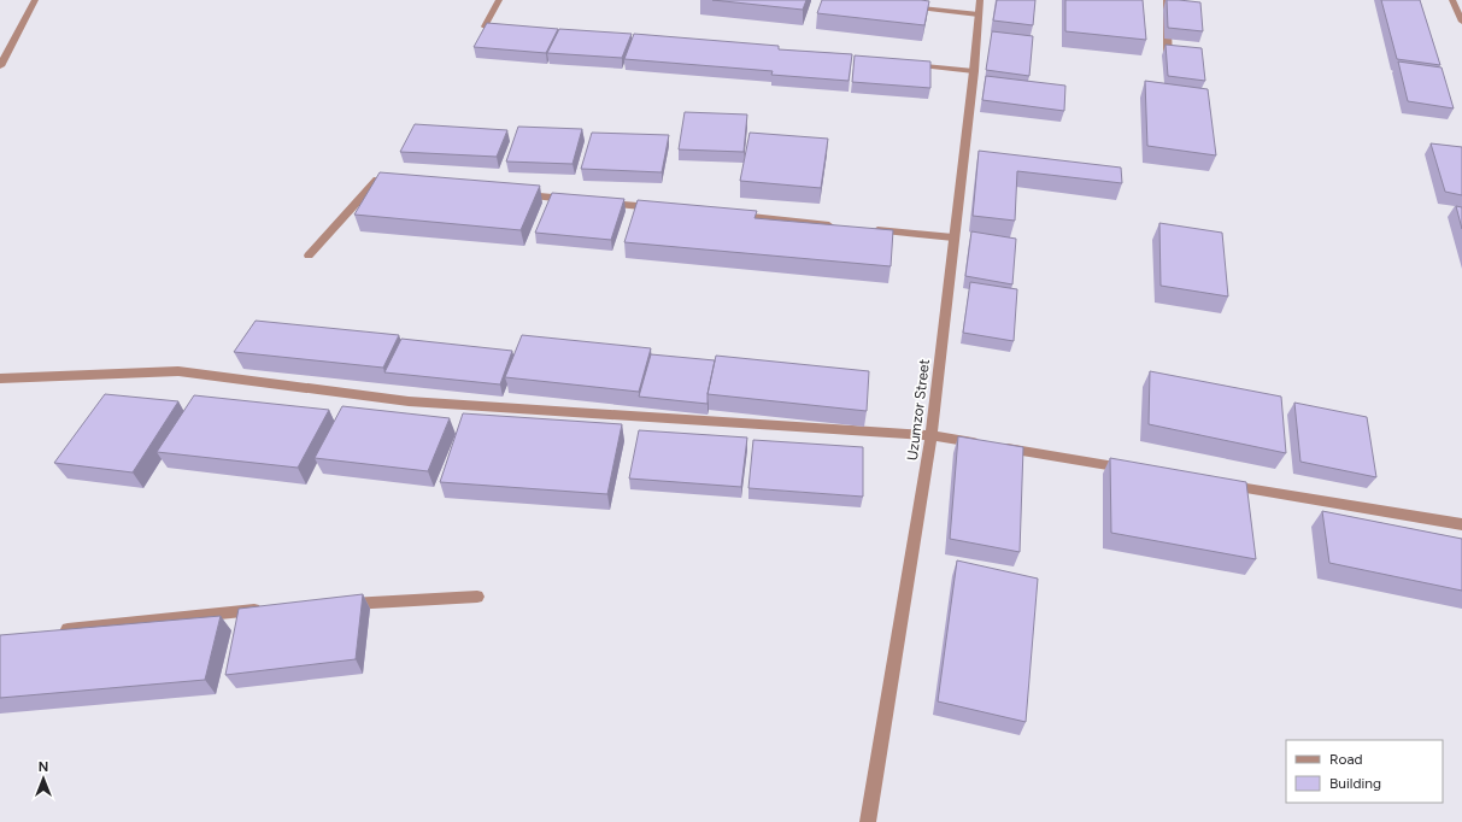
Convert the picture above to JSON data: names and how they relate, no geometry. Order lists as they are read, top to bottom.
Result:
{
  "streets": {
    "street": ["Uzumzor Street"]
  },
  "legend": ["Road", "Building"],
  "north": "top"
}
